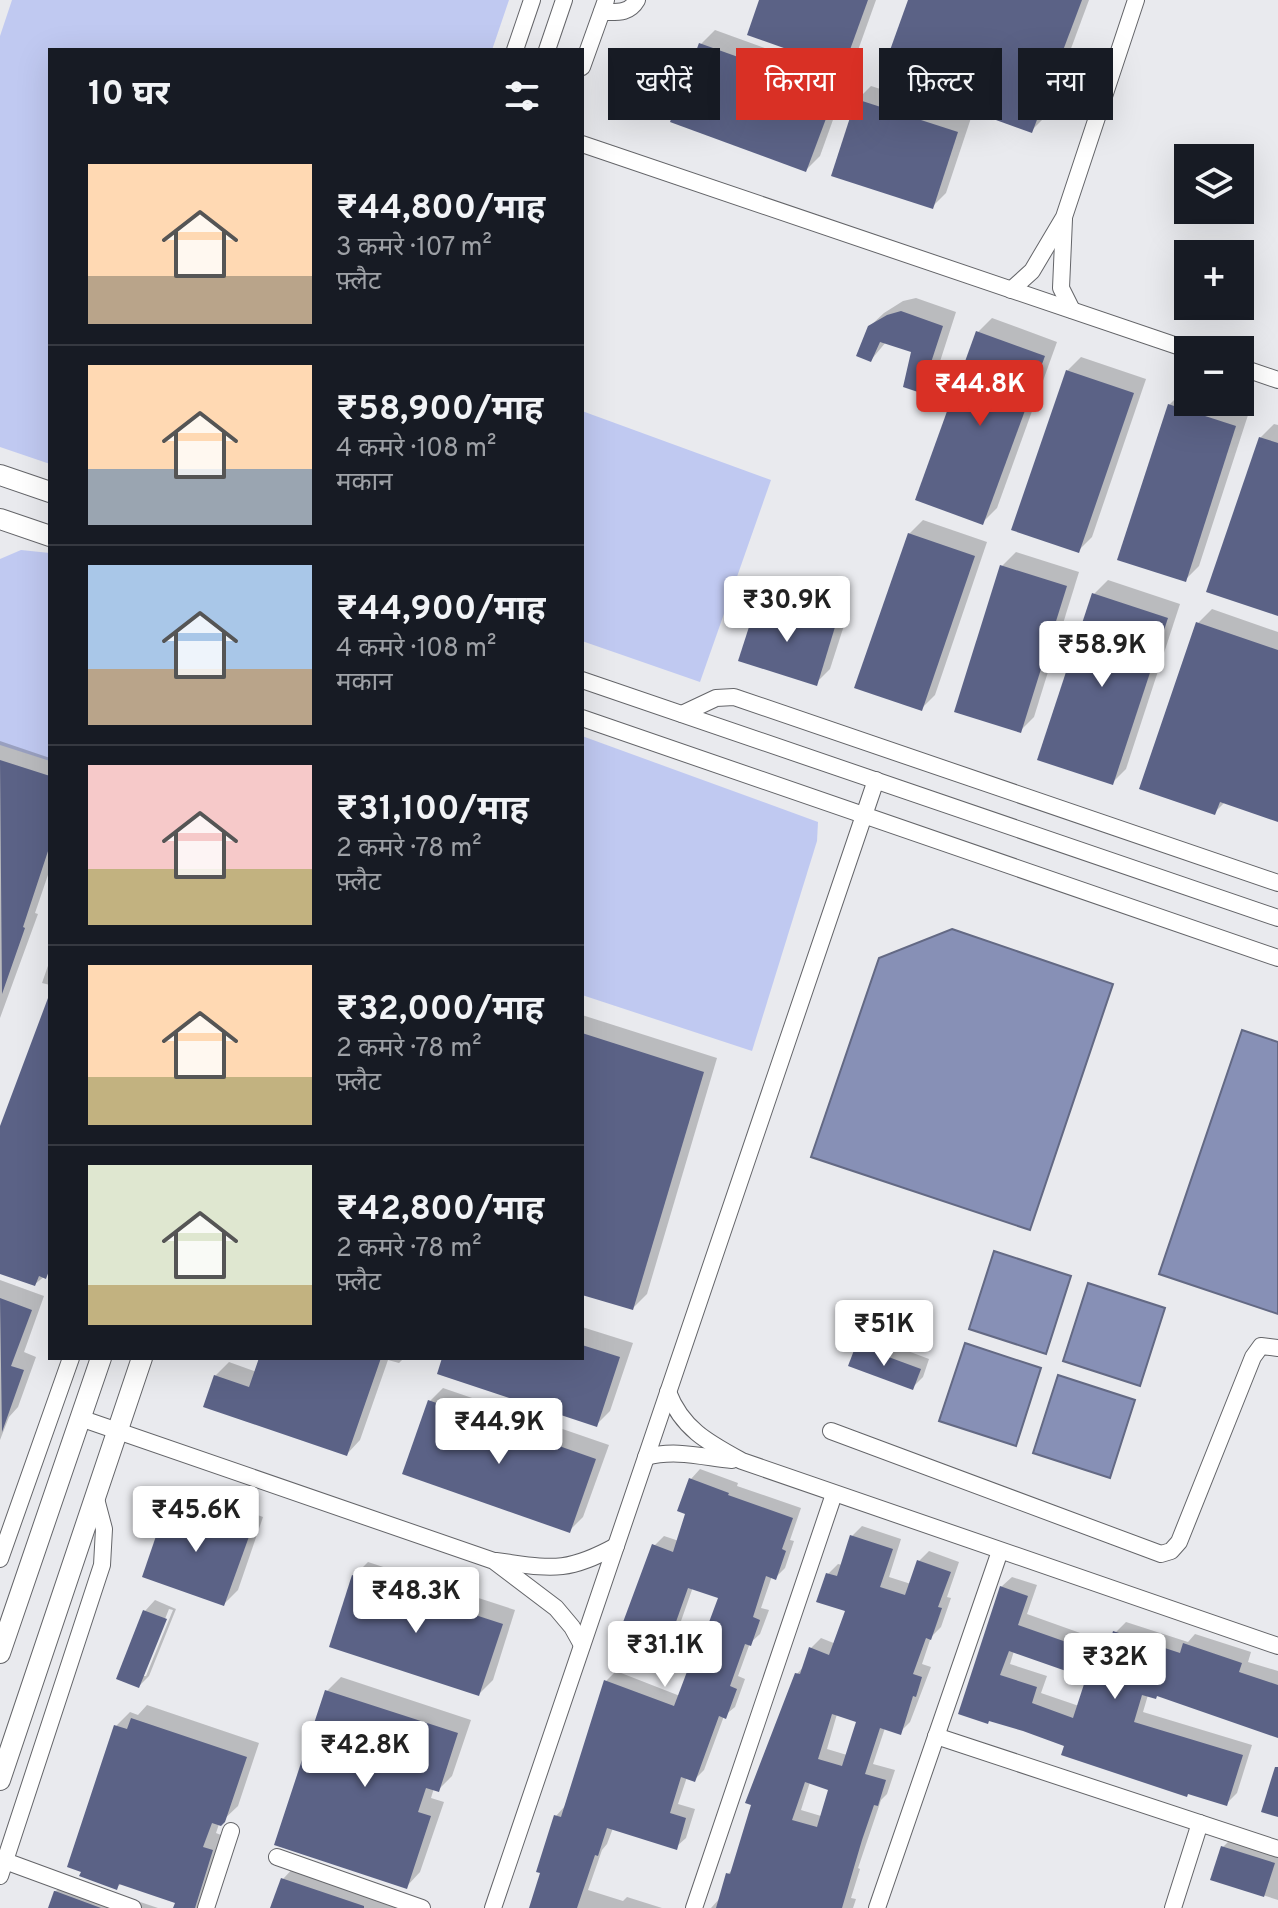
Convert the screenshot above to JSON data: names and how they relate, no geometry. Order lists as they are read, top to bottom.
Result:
{
  "page": {
    "chip": [
      "खरीदें",
      "किराया",
      "फ़िल्टर",
      "नया"
    ],
    "heading": "10 घर",
    "map_buttons": ["+", "−"],
    "list": [
      {
        "name": "₹44,800/माह",
        "note": "3 कमरे · 107 m² · फ़्लैट"
      },
      {
        "name": "₹58,900/माह",
        "note": "4 कमरे · 108 m² · मकान"
      },
      {
        "name": "₹44,900/माह",
        "note": "4 कमरे · 108 m² · मकान"
      },
      {
        "name": "₹31,100/माह",
        "note": "2 कमरे · 78 m² · फ़्लैट"
      },
      {
        "name": "₹32,000/माह",
        "note": "2 कमरे · 78 m² · फ़्लैट"
      },
      {
        "name": "₹42,800/माह",
        "note": "2 कमरे · 78 m² · फ़्लैट"
      }
    ],
    "price": [
      "₹44.8K",
      "₹30.9K",
      "₹58.9K",
      "₹51K",
      "₹44.9K",
      "₹45.6K",
      "₹48.3K",
      "₹31.1K",
      "₹32K",
      "₹42.8K"
    ]
  }
}
